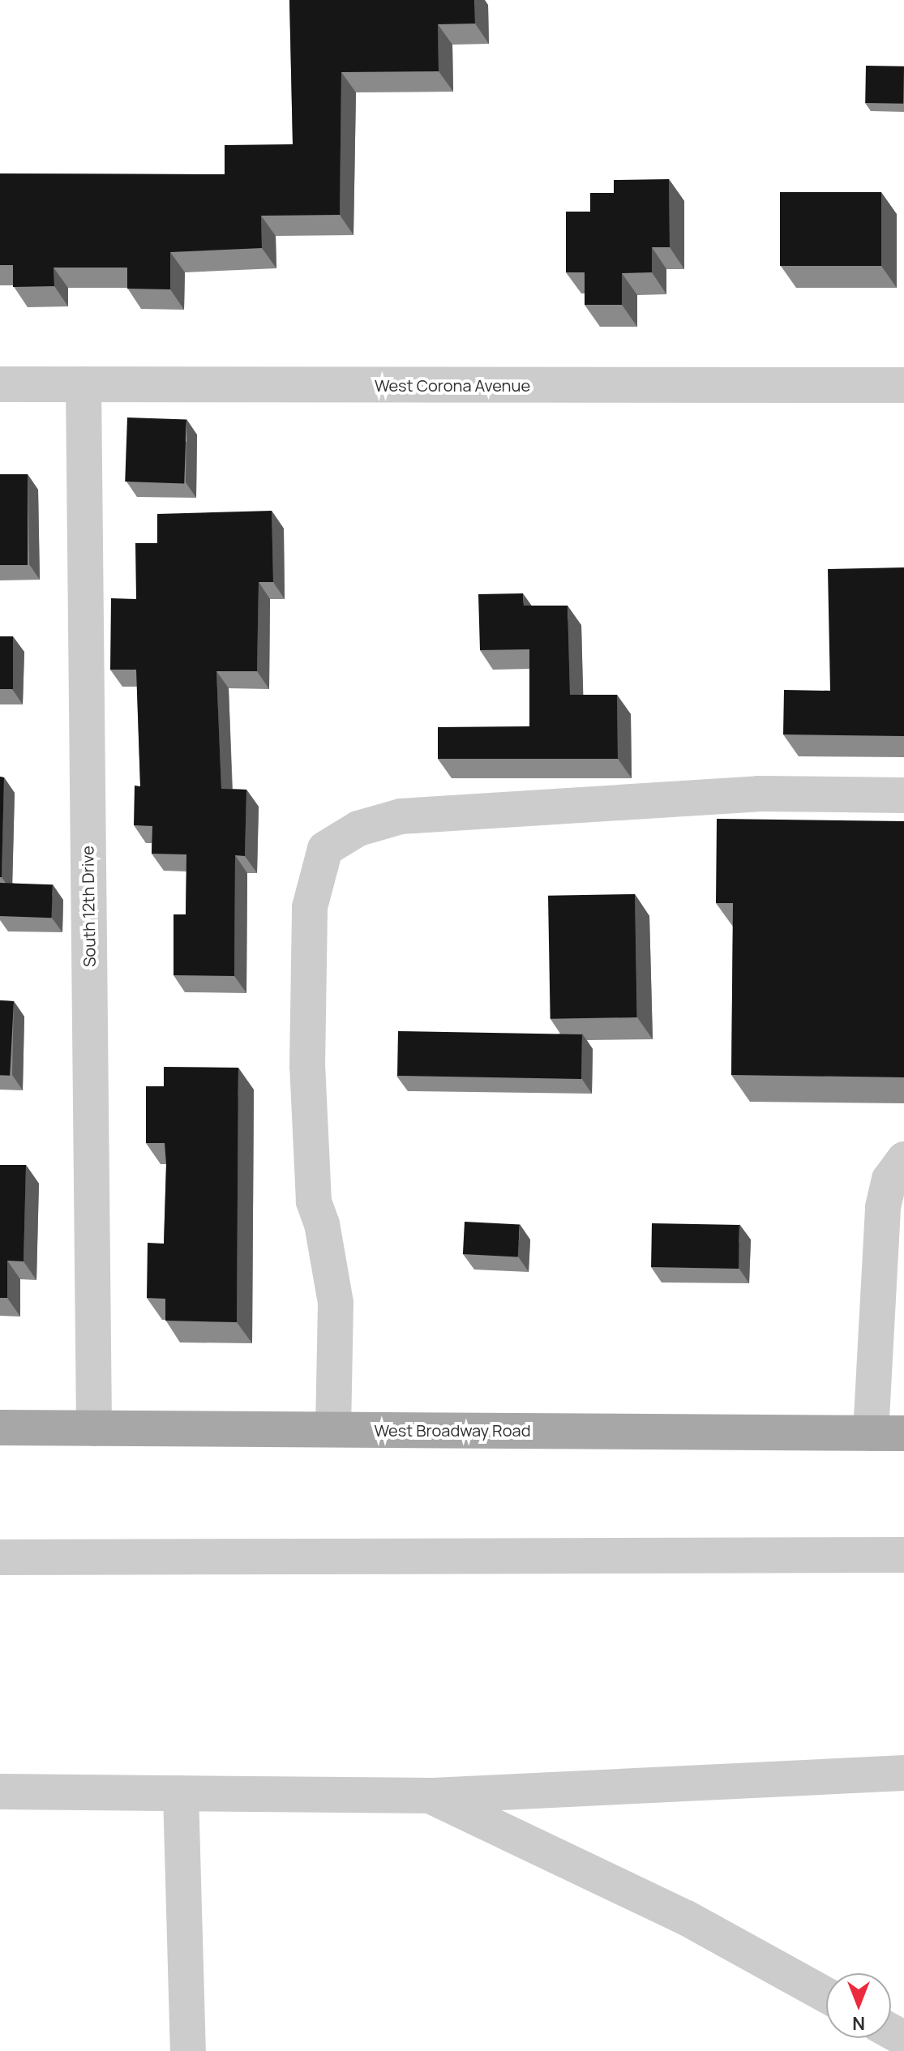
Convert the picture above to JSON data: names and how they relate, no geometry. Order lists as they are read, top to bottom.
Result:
{
  "streets": {
    "main road": ["West Broadway Road"],
    "street": ["West Corona Avenue", "South 12th Drive"]
  },
  "crossings": [
    ["West Corona Avenue", "South 12th Drive"],
    ["South 12th Drive", "West Broadway Road"]
  ],
  "north": "bottom"
}
